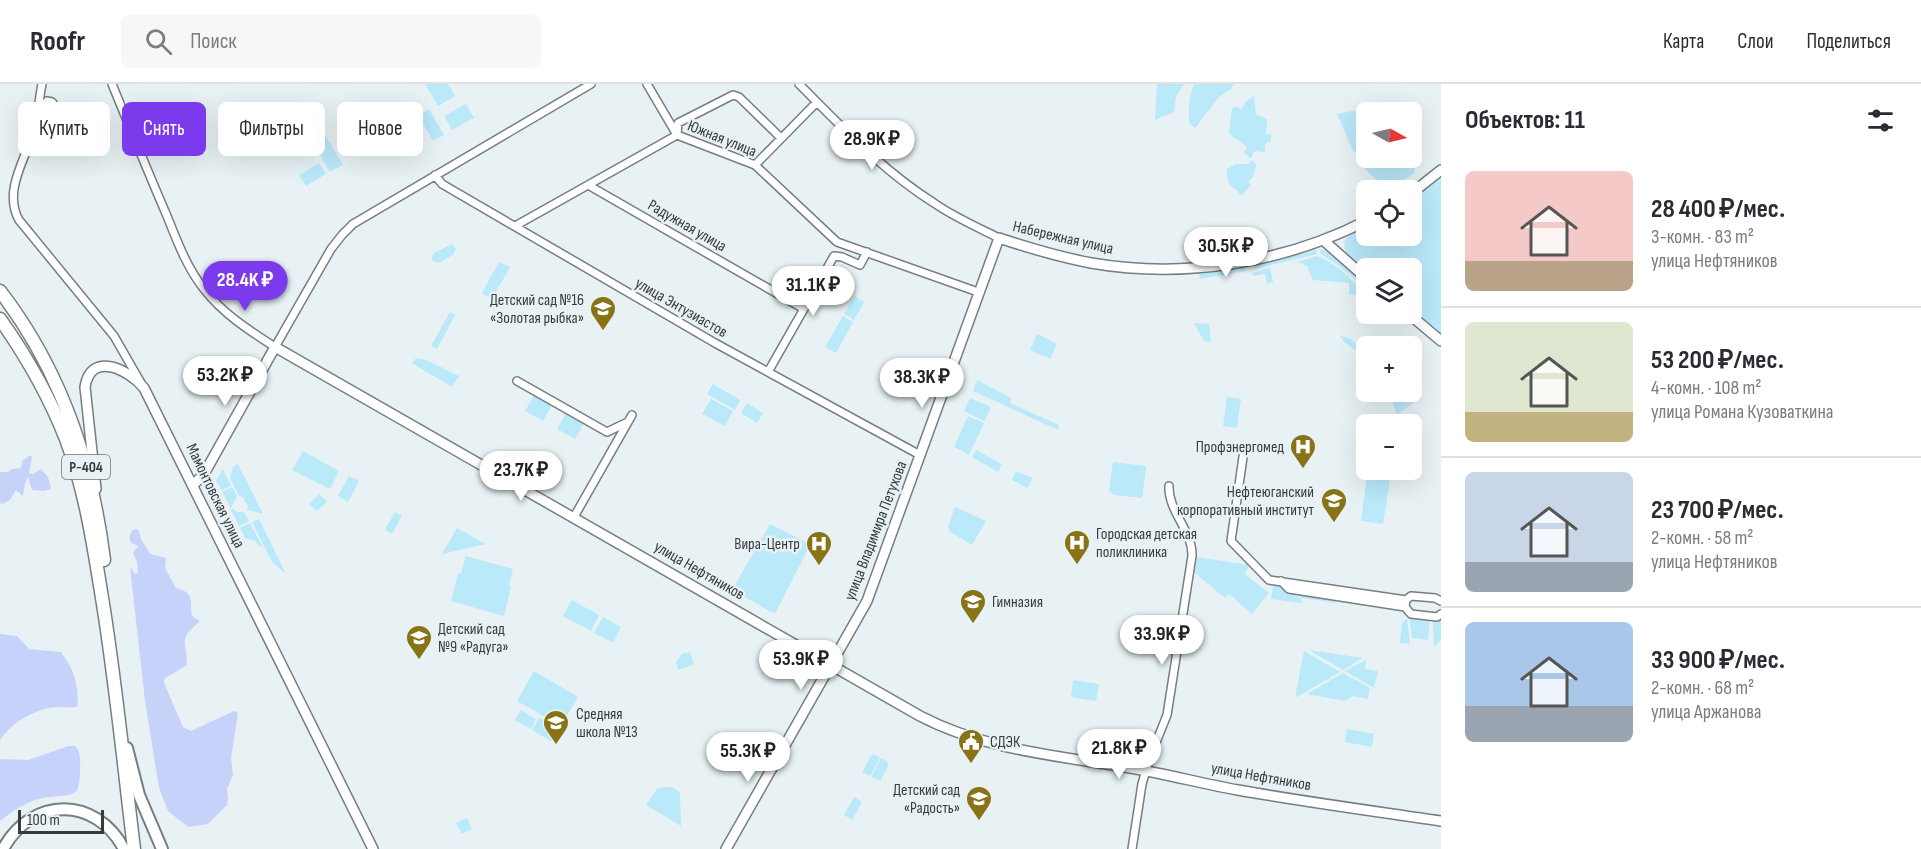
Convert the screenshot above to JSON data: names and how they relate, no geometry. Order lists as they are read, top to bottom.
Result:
{
  "streets": {
    "highway": ["Р-404"],
    "main road": [
      "Набережная улица",
      "Мамонтовская улица",
      "улица Владимира Петухова",
      "улица Нефтяников"
    ],
    "street": ["Южная улица", "Радужная улица", "улица Энтузиастов"]
  },
  "crossings": [
    ["Южная улица", "Радужная улица"],
    ["Южная улица", "улица Энтузиастов"],
    ["Южная улица", "улица Владимира Петухова"],
    ["Набережная улица", "улица Владимира Петухова"],
    ["улица Энтузиастов", "улица Владимира Петухова"],
    ["улица Владимира Петухова", "улица Нефтяников"]
  ],
  "places": {
    "school or university": [
      "Детский сад №16 «Золотая рыбка»",
      "Нефтеюганский корпоративный институт",
      "Гимназия",
      "Детский сад №9 «Радуга»",
      "Средняя школа №13",
      "Детский сад «Радость»"
    ],
    "hospital": ["Профэнергомед", "Городская детская поликлиника", "Вира-Центр"],
    "public building": ["СДЭК"]
  },
  "scale_bar": "100 m",
  "north": "right",
  "page": {
    "header": "Roofr",
    "search": "Поиск",
    "nav": ["Карта", "Слои", "Поделиться"],
    "heading": "Объектов: 11",
    "map_buttons": ["+", "−"],
    "chip": [
      "Купить",
      "Снять",
      "Фильтры",
      "Новое"
    ],
    "price": [
      "28.9K ₽",
      "30.5K ₽",
      "28.4K ₽",
      "31.1K ₽",
      "53.2K ₽",
      "38.3K ₽",
      "23.7K ₽",
      "33.9K ₽",
      "53.9K ₽",
      "21.8K ₽",
      "55.3K ₽"
    ],
    "list": [
      {
        "name": "28 400 ₽/мес.",
        "note": "3-комн. · 83 m² · улица Нефтяников"
      },
      {
        "name": "53 200 ₽/мес.",
        "note": "4-комн. · 108 m² · улица Романа Кузоваткина"
      },
      {
        "name": "23 700 ₽/мес.",
        "note": "2-комн. · 58 m² · улица Нефтяников"
      },
      {
        "name": "33 900 ₽/мес.",
        "note": "2-комн. · 68 m² · улица Аржанова"
      }
    ],
    "scale": "100 m"
  }
}
